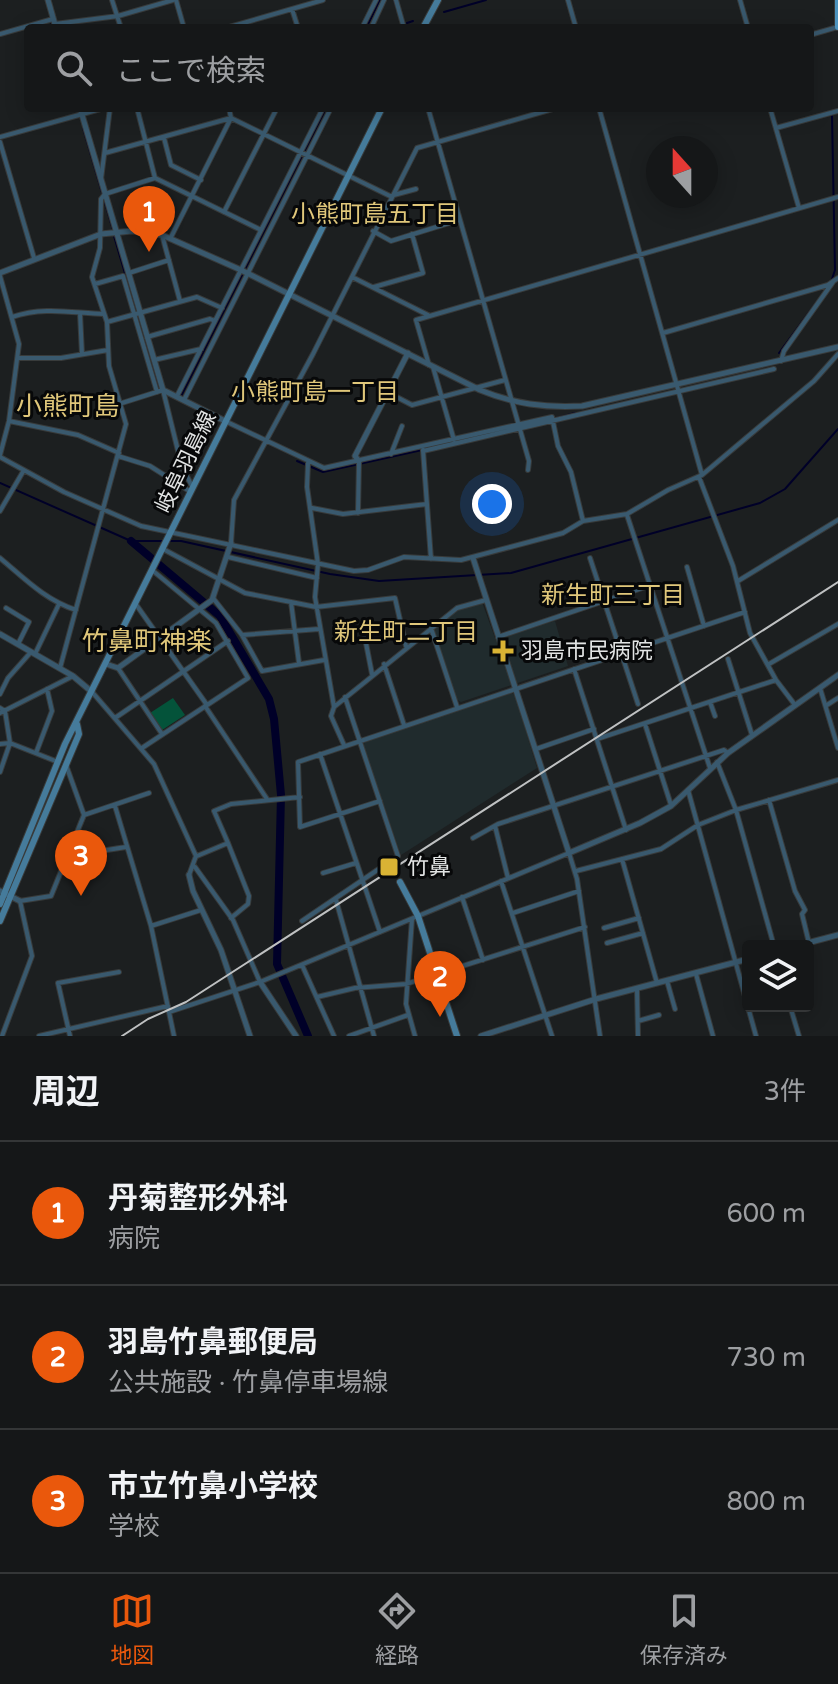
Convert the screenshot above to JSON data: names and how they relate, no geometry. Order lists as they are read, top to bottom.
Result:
{
  "streets": {
    "main road": ["岐阜羽島線"]
  },
  "districts": [
    "小熊町島五丁目",
    "小熊町島一丁目",
    "小熊町島",
    "新生町三丁目",
    "新生町二丁目",
    "竹鼻町神楽"
  ],
  "places": {
    "health": ["羽島市民病院"],
    "transit": ["竹鼻"]
  },
  "north": "top",
  "page": {
    "search": "ここで検索",
    "pins": ["1", "3", "2"],
    "heading": ["周辺", "3件"],
    "list": [
      {
        "mark": "1",
        "name": "丹菊整形外科",
        "note": "病院",
        "value": "600 m"
      },
      {
        "mark": "2",
        "name": "羽島竹鼻郵便局",
        "note": "公共施設 · 竹鼻停車場線",
        "value": "730 m"
      },
      {
        "mark": "3",
        "name": "市立竹鼻小学校",
        "note": "学校",
        "value": "800 m"
      }
    ],
    "nav": ["地図", "経路", "保存済み"]
  }
}
